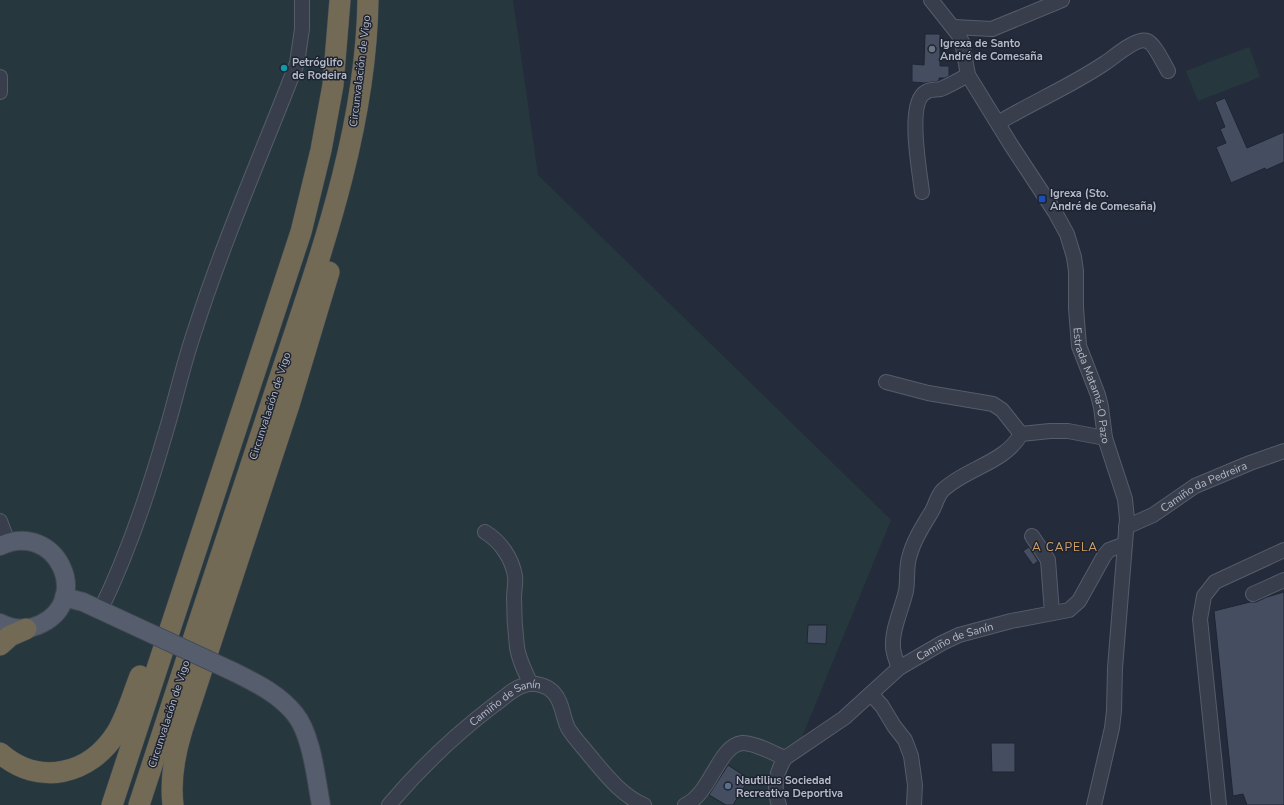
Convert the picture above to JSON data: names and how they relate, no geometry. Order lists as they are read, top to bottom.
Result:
{
  "streets": {
    "highway": ["Circunvalación de Vigo"],
    "street": ["Estrada Matamá-O Pazo", "Camiño da Pedreira", "Camiño de Sanín"]
  },
  "crossings": [
    ["Estrada Matamá-O Pazo", "Camiño da Pedreira"],
    ["Estrada Matamá-O Pazo", "Camiño de Sanín"]
  ],
  "districts": ["A CAPELA"],
  "places": {
    "other": ["Igrexa de Santo André de Comesaña", "Petróglifo de Rodeira", "Nautilius Sociedad Recreativa Deportiva"],
    "transit": ["Igrexa (Sto. André de Comesaña)"]
  }
}
